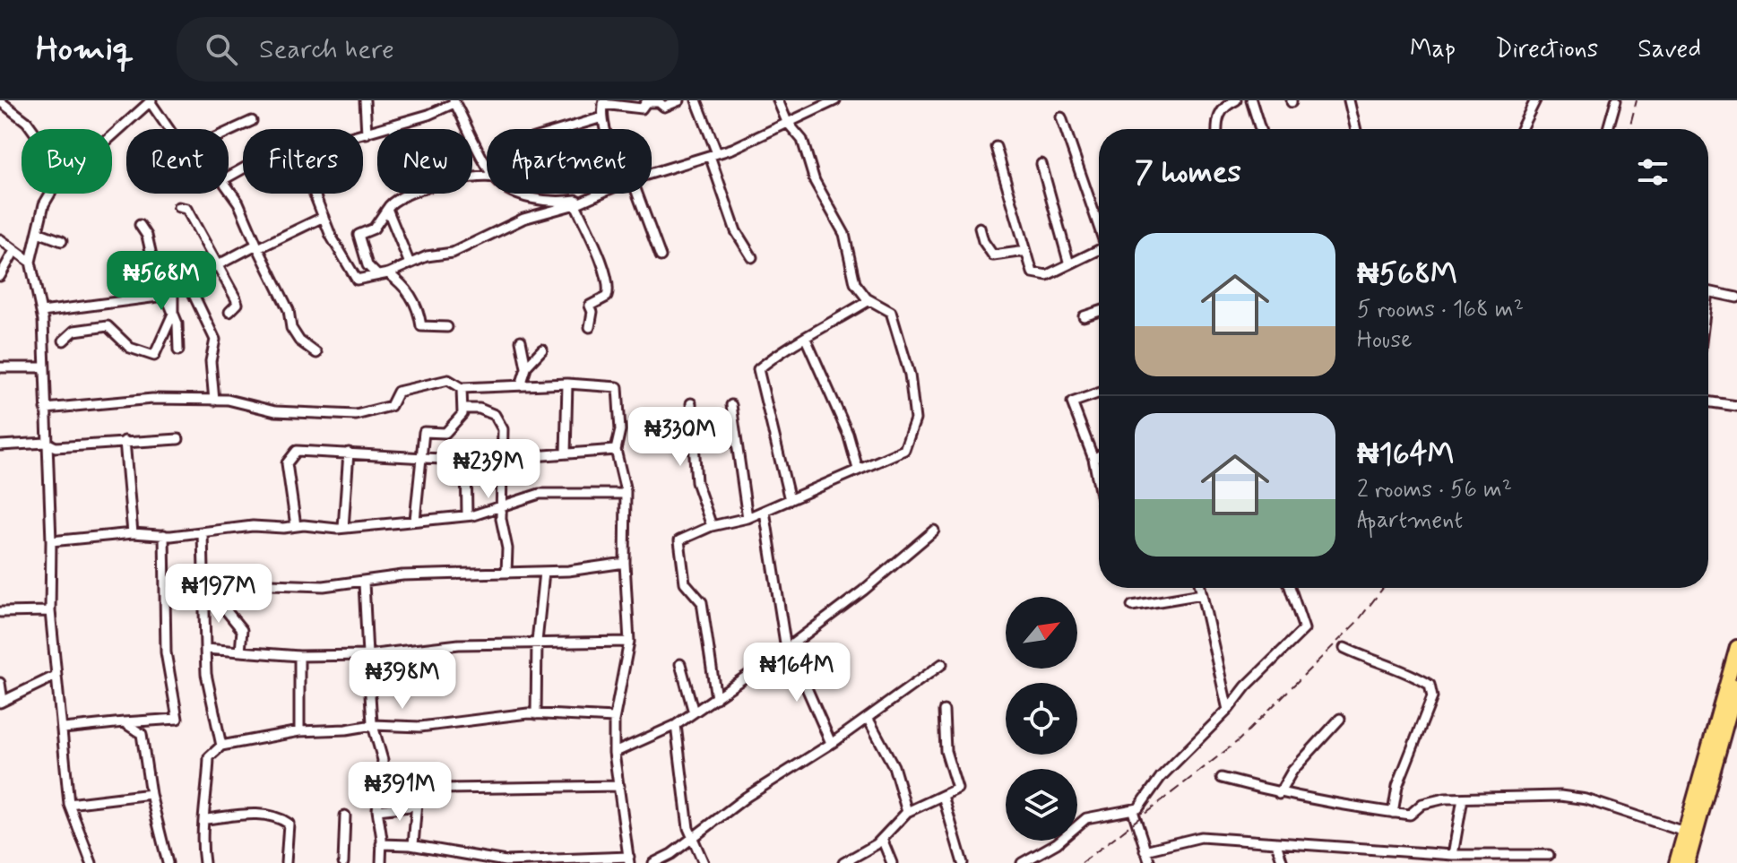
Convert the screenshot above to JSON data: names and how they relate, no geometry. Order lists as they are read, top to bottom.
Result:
{
  "north": "top right",
  "page": {
    "header": "Homiq",
    "search": "Search here",
    "nav": ["Map", "Directions", "Saved"],
    "chip": [
      "Buy",
      "Rent",
      "Filters",
      "New",
      "Apartment"
    ],
    "heading": "7 homes",
    "list": [
      {
        "name": "₦568M",
        "note": "5 rooms · 168 m² · House"
      },
      {
        "name": "₦164M",
        "note": "2 rooms · 56 m² · Apartment"
      }
    ],
    "price": [
      "₦568M",
      "₦330M",
      "₦239M",
      "₦197M",
      "₦164M",
      "₦398M",
      "₦391M"
    ]
  }
}
